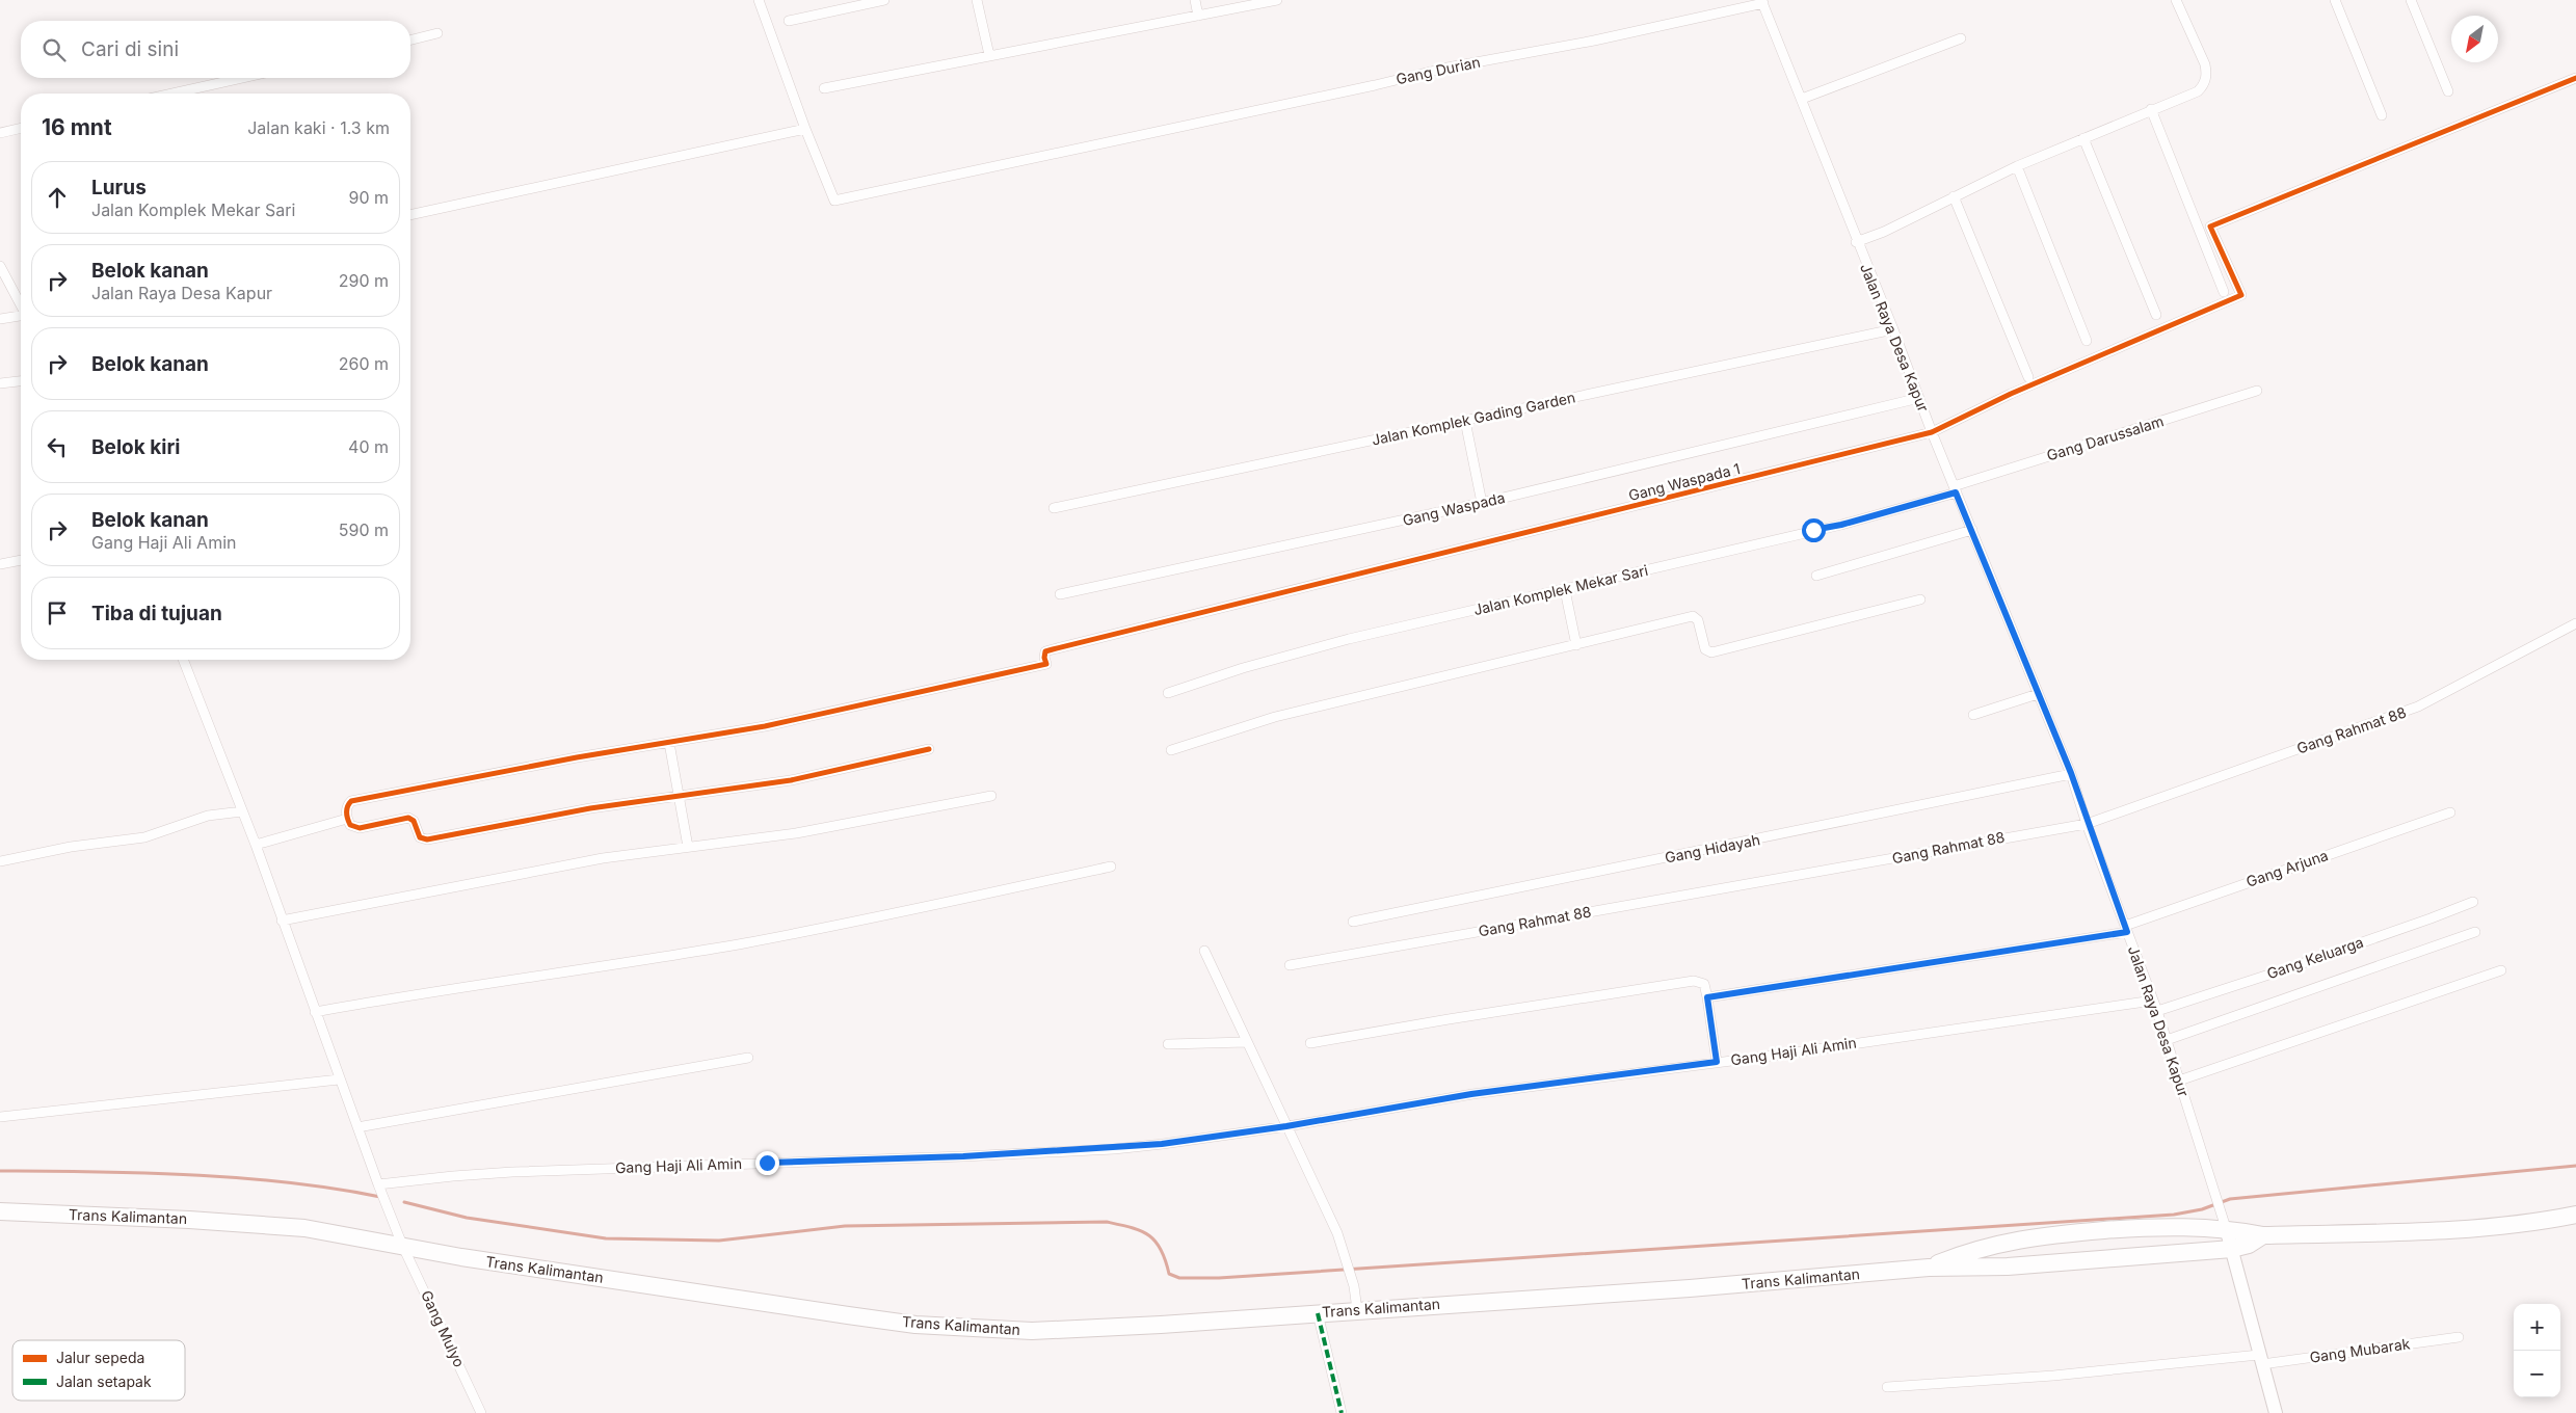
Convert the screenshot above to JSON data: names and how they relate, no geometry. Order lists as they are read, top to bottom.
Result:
{
  "streets": {
    "highway": ["Trans Kalimantan"],
    "street": [
      "Gang Durian",
      "Jalan Raya Desa Kapur",
      "Jalan Komplek Gading Garden",
      "Gang Darussalam",
      "Gang Waspada 1",
      "Gang Waspada",
      "Jalan Komplek Mekar Sari",
      "Gang Rahmat 88",
      "Gang Hidayah",
      "Gang Arjuna",
      "Gang Keluarga",
      "Gang Haji Ali Amin",
      "Gang Mulyo",
      "Gang Mubarak"
    ]
  },
  "crossings": [
    ["Gang Durian", "Jalan Raya Desa Kapur"],
    ["Jalan Raya Desa Kapur", "Jalan Komplek Gading Garden"],
    ["Jalan Raya Desa Kapur", "Gang Darussalam"],
    ["Jalan Raya Desa Kapur", "Gang Waspada 1"],
    ["Jalan Raya Desa Kapur", "Gang Waspada"],
    ["Jalan Raya Desa Kapur", "Jalan Komplek Mekar Sari"],
    ["Jalan Raya Desa Kapur", "Gang Rahmat 88"],
    ["Jalan Raya Desa Kapur", "Gang Hidayah"],
    ["Jalan Raya Desa Kapur", "Gang Arjuna"],
    ["Jalan Raya Desa Kapur", "Gang Keluarga"],
    ["Jalan Raya Desa Kapur", "Gang Haji Ali Amin"],
    ["Jalan Raya Desa Kapur", "Trans Kalimantan"],
    ["Jalan Raya Desa Kapur", "Gang Mubarak"],
    ["Gang Darussalam", "Jalan Komplek Mekar Sari"],
    ["Gang Haji Ali Amin", "Gang Mulyo"],
    ["Trans Kalimantan", "Gang Mulyo"]
  ],
  "legend": ["Jalur sepeda", "Jalan setapak"],
  "north": "bottom left",
  "page": {
    "search": "Cari di sini",
    "heading": ["16 mnt", "Jalan kaki · 1.3 km"],
    "list": [
      ["Lurus", "Jalan Komplek Mekar Sari", "90 m"],
      ["Belok kanan", "Jalan Raya Desa Kapur", "290 m"],
      ["Belok kanan", "260 m"],
      ["Belok kiri", "40 m"],
      ["Belok kanan", "Gang Haji Ali Amin", "590 m"],
      "Tiba di tujuan"
    ],
    "map_buttons": ["+", "−"]
  }
}
